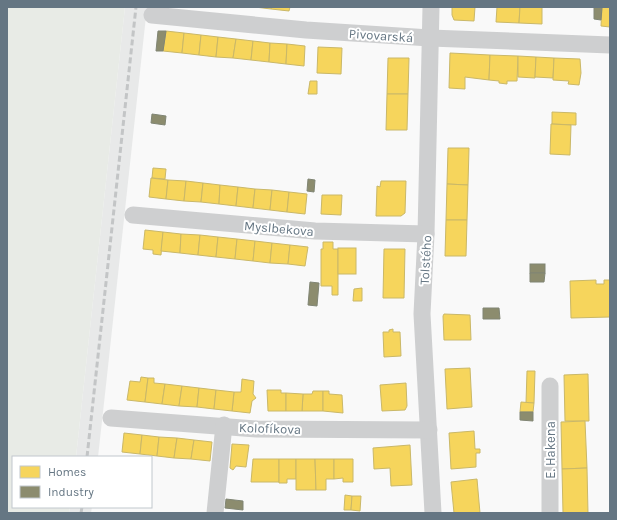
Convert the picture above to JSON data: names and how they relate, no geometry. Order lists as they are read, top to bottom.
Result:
{
  "streets": {
    "street": [
      "Pivovarská",
      "Myslbekova",
      "Tolstého",
      "Kolofíkova",
      "E. Hakena"
    ]
  },
  "crossings": [
    ["Pivovarská", "Tolstého"],
    ["Myslbekova", "Tolstého"],
    ["Tolstého", "Kolofíkova"]
  ],
  "legend": ["Homes", "Industry"]
}
